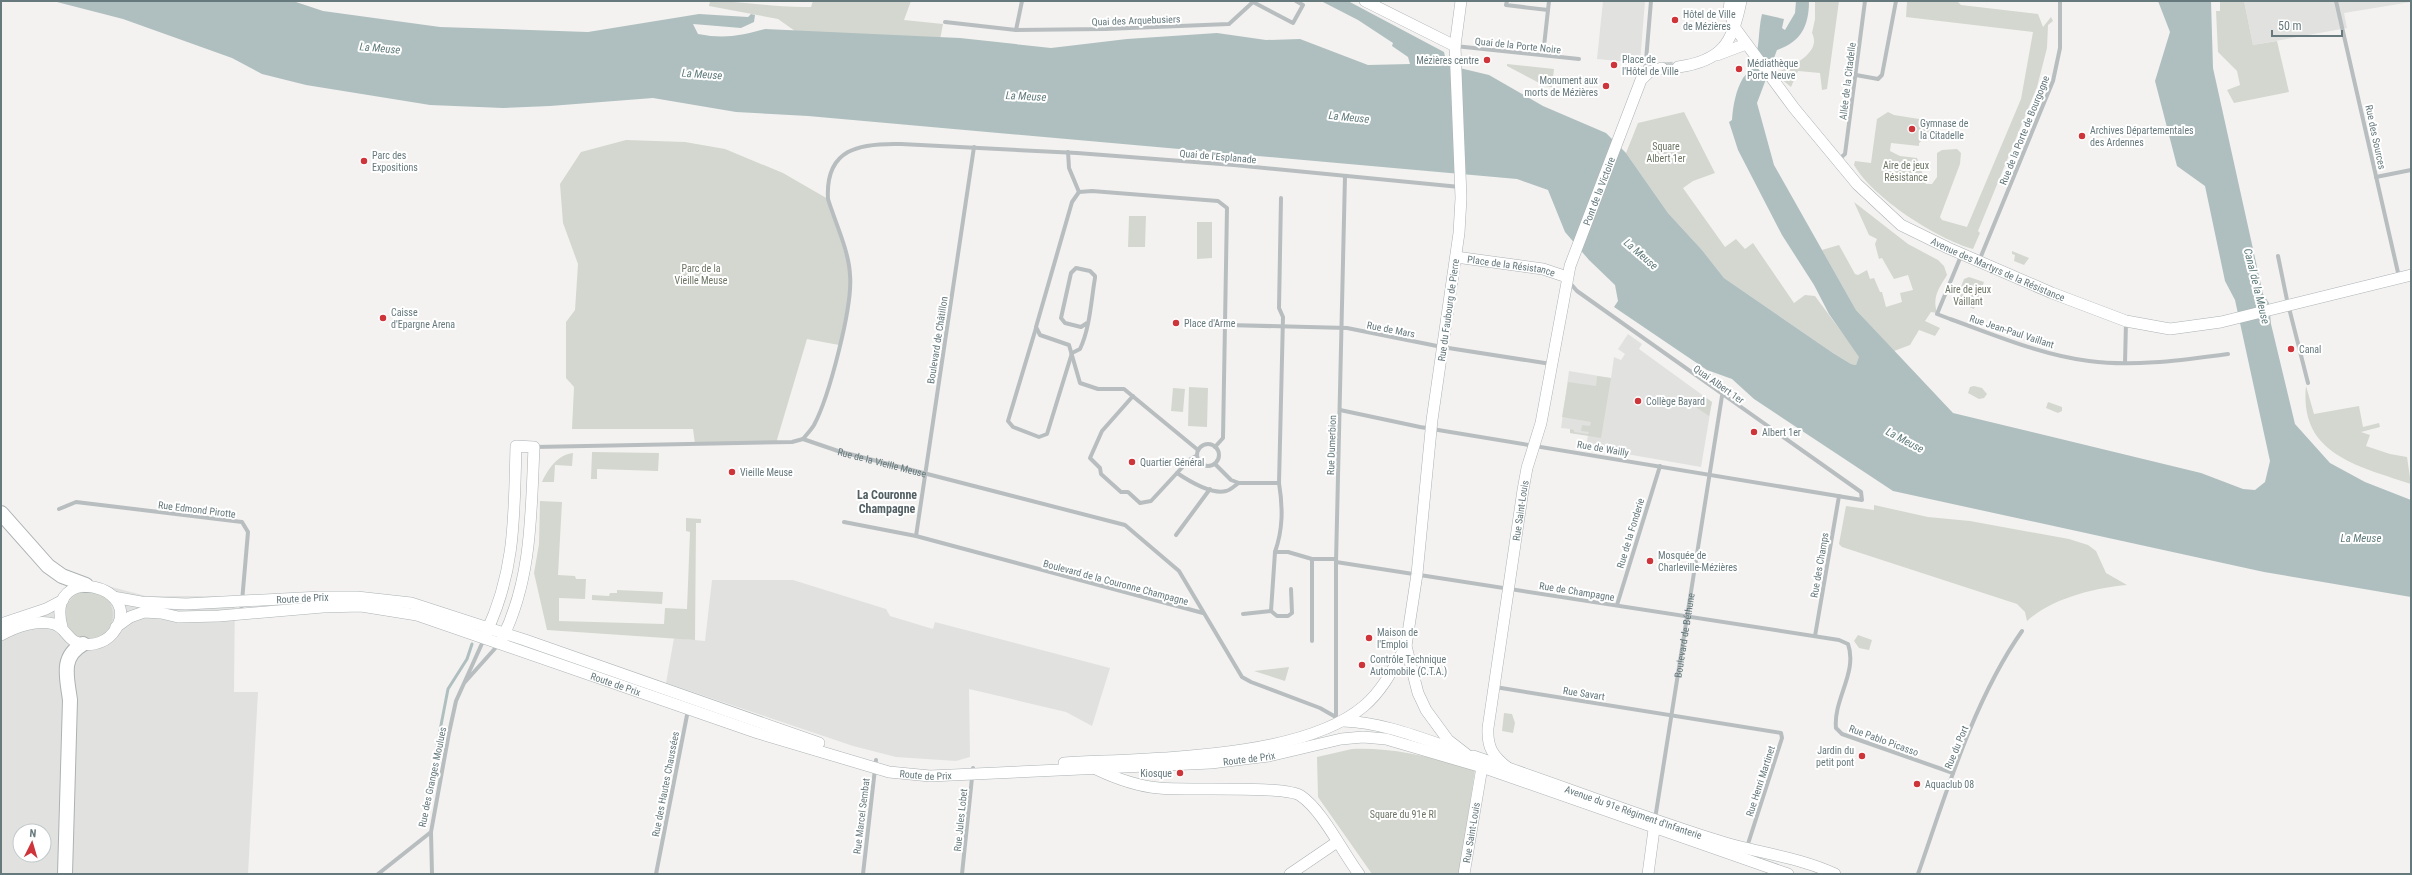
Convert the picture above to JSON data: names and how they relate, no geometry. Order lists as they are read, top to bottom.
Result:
{
  "streets": {
    "main road": [
      "Pont de la Victoire",
      "Place de la Résistance",
      "Avenue des Martyrs de la Résistance",
      "Rue du Faubourg de Pierre",
      "Rue de la Vieille Meuse",
      "Rue Saint-Louis",
      "Route de Prix",
      "Boulevard de Béthune",
      "Avenue du 91e Régiment d'Infanterie"
    ],
    "street": [
      "Quai des Arquebusiers",
      "Quai de la Porte Noire",
      "Allée de la Citadelle",
      "Rue de la Porte de Bourgogne",
      "Rue des Sources",
      "Quai de l'Esplanade",
      "Rue de Mars",
      "Rue Jean-Paul Vaillant",
      "Boulevard de Châtillon",
      "Quai Albert 1er",
      "Rue Dumerbion",
      "Rue de Wailly",
      "Rue Edmond Pirotte",
      "Rue de la Fonderie",
      "Rue des Champs",
      "Boulevard de la Couronne Champagne",
      "Rue de Champagne",
      "Rue Savart",
      "Rue Pablo Picasso",
      "Rue du Port",
      "Rue des Granges Moulues",
      "Rue Henri Martinet",
      "Rue des Hautes Chaussées",
      "Rue Marcel Sembat",
      "Rue Jules Lobet"
    ]
  },
  "crossings": [
    ["Quai de la Porte Noire", "Rue du Faubourg de Pierre"],
    ["Allée de la Citadelle", "Avenue des Martyrs de la Résistance"],
    ["Rue de la Porte de Bourgogne", "Avenue des Martyrs de la Résistance"],
    ["Rue des Sources", "Avenue des Martyrs de la Résistance"],
    ["Quai de l'Esplanade", "Rue du Faubourg de Pierre"],
    ["Quai de l'Esplanade", "Boulevard de Châtillon"],
    ["Quai de l'Esplanade", "Rue Dumerbion"],
    ["Quai de l'Esplanade", "Rue de la Vieille Meuse"],
    ["Pont de la Victoire", "Rue Saint-Louis"],
    ["Place de la Résistance", "Rue du Faubourg de Pierre"],
    ["Place de la Résistance", "Quai Albert 1er"],
    ["Place de la Résistance", "Rue Saint-Louis"],
    ["Avenue des Martyrs de la Résistance", "Rue Jean-Paul Vaillant"],
    ["Rue du Faubourg de Pierre", "Rue de Mars"],
    ["Rue du Faubourg de Pierre", "Rue de Wailly"],
    ["Rue du Faubourg de Pierre", "Rue de Champagne"],
    ["Rue du Faubourg de Pierre", "Avenue du 91e Régiment d'Infanterie"],
    ["Rue de Mars", "Rue Dumerbion"],
    ["Rue de Mars", "Rue Saint-Louis"],
    ["Boulevard de Châtillon", "Rue de la Vieille Meuse"],
    ["Boulevard de Châtillon", "Boulevard de la Couronne Champagne"],
    ["Quai Albert 1er", "Rue de Wailly"],
    ["Quai Albert 1er", "Rue Saint-Louis"],
    ["Quai Albert 1er", "Boulevard de Béthune"],
    ["Rue Dumerbion", "Rue de Wailly"],
    ["Rue Dumerbion", "Rue de Champagne"],
    ["Rue Dumerbion", "Route de Prix"],
    ["Rue de Wailly", "Rue Saint-Louis"],
    ["Rue de Wailly", "Rue de la Fonderie"],
    ["Rue de Wailly", "Rue des Champs"],
    ["Rue de Wailly", "Boulevard de Béthune"],
    ["Rue de la Vieille Meuse", "Boulevard de la Couronne Champagne"],
    ["Rue de la Vieille Meuse", "Route de Prix"],
    ["Rue de la Vieille Meuse", "Rue des Granges Moulues"],
    ["Rue Edmond Pirotte", "Route de Prix"],
    ["Rue Saint-Louis", "Rue de Champagne"],
    ["Rue Saint-Louis", "Rue Savart"],
    ["Rue Saint-Louis", "Avenue du 91e Régiment d'Infanterie"],
    ["Rue de la Fonderie", "Rue de Champagne"],
    ["Rue des Champs", "Rue de Champagne"],
    ["Rue des Champs", "Rue Pablo Picasso"],
    ["Rue de Champagne", "Boulevard de Béthune"],
    ["Rue de Champagne", "Rue Pablo Picasso"],
    ["Rue de Champagne", "Avenue du 91e Régiment d'Infanterie"],
    ["Route de Prix", "Rue des Granges Moulues"],
    ["Route de Prix", "Rue des Hautes Chaussées"],
    ["Route de Prix", "Avenue du 91e Régiment d'Infanterie"],
    ["Route de Prix", "Rue Marcel Sembat"],
    ["Route de Prix", "Rue Jules Lobet"],
    ["Boulevard de Béthune", "Rue Savart"],
    ["Boulevard de Béthune", "Rue Henri Martinet"],
    ["Boulevard de Béthune", "Avenue du 91e Régiment d'Infanterie"],
    ["Rue Savart", "Rue Henri Martinet"],
    ["Rue Pablo Picasso", "Rue du Port"],
    ["Rue Henri Martinet", "Avenue du 91e Régiment d'Infanterie"]
  ],
  "districts": ["La Couronne Champagne"],
  "water": ["La Meuse", "Canal de la Meuse"],
  "parks": [
    "Square Albert 1er",
    "Aire de jeux Résistance",
    "Parc de la Vieille Meuse",
    "Aire de jeux Vaillant",
    "Square du 91e RI"
  ],
  "places": [
    "Hôtel de Ville de Mézières",
    "Mézières centre",
    "Place de l'Hôtel de Ville",
    "Médiathèque Porte Neuve",
    "Monument aux morts de Mézières",
    "Gymnase de la Citadelle",
    "Archives Départementales des Ardennes",
    "Parc des Expositions",
    "Caisse d'Epargne Arena",
    "Place d'Arme",
    "Canal",
    "Collège Bayard",
    "Albert 1er",
    "Quartier Général",
    "Vieille Meuse",
    "Mosquée de Charleville-Mézières",
    "Maison de l'Emploi",
    "Contrôle Technique Automobile (C.T.A.)",
    "Jardin du petit pont",
    "Kiosque",
    "Aquaclub 08"
  ],
  "scale_bar": "50 m",
  "north": "top"
}
